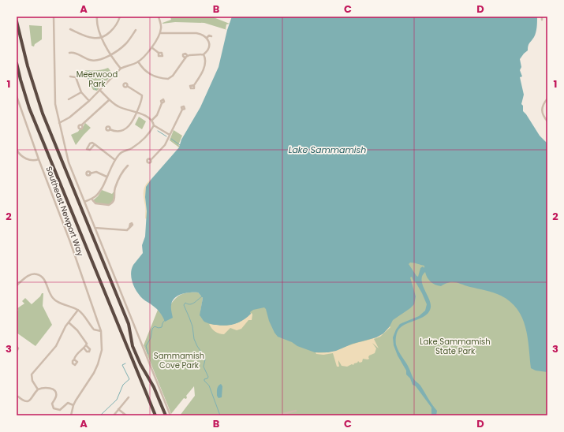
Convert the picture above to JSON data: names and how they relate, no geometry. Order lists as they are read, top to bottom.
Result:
{
  "streets": {
    "street": ["Southeast Newport Way"]
  },
  "water": ["Lake Sammamish"],
  "parks": ["Meerwood Park", "Lake Sammamish State Park", "Sammamish Cove Park"],
  "grid": {
    "columns": [
      "A",
      "B",
      "C",
      "D"
    ],
    "rows": ["1", "2", "3"]
  }
}
